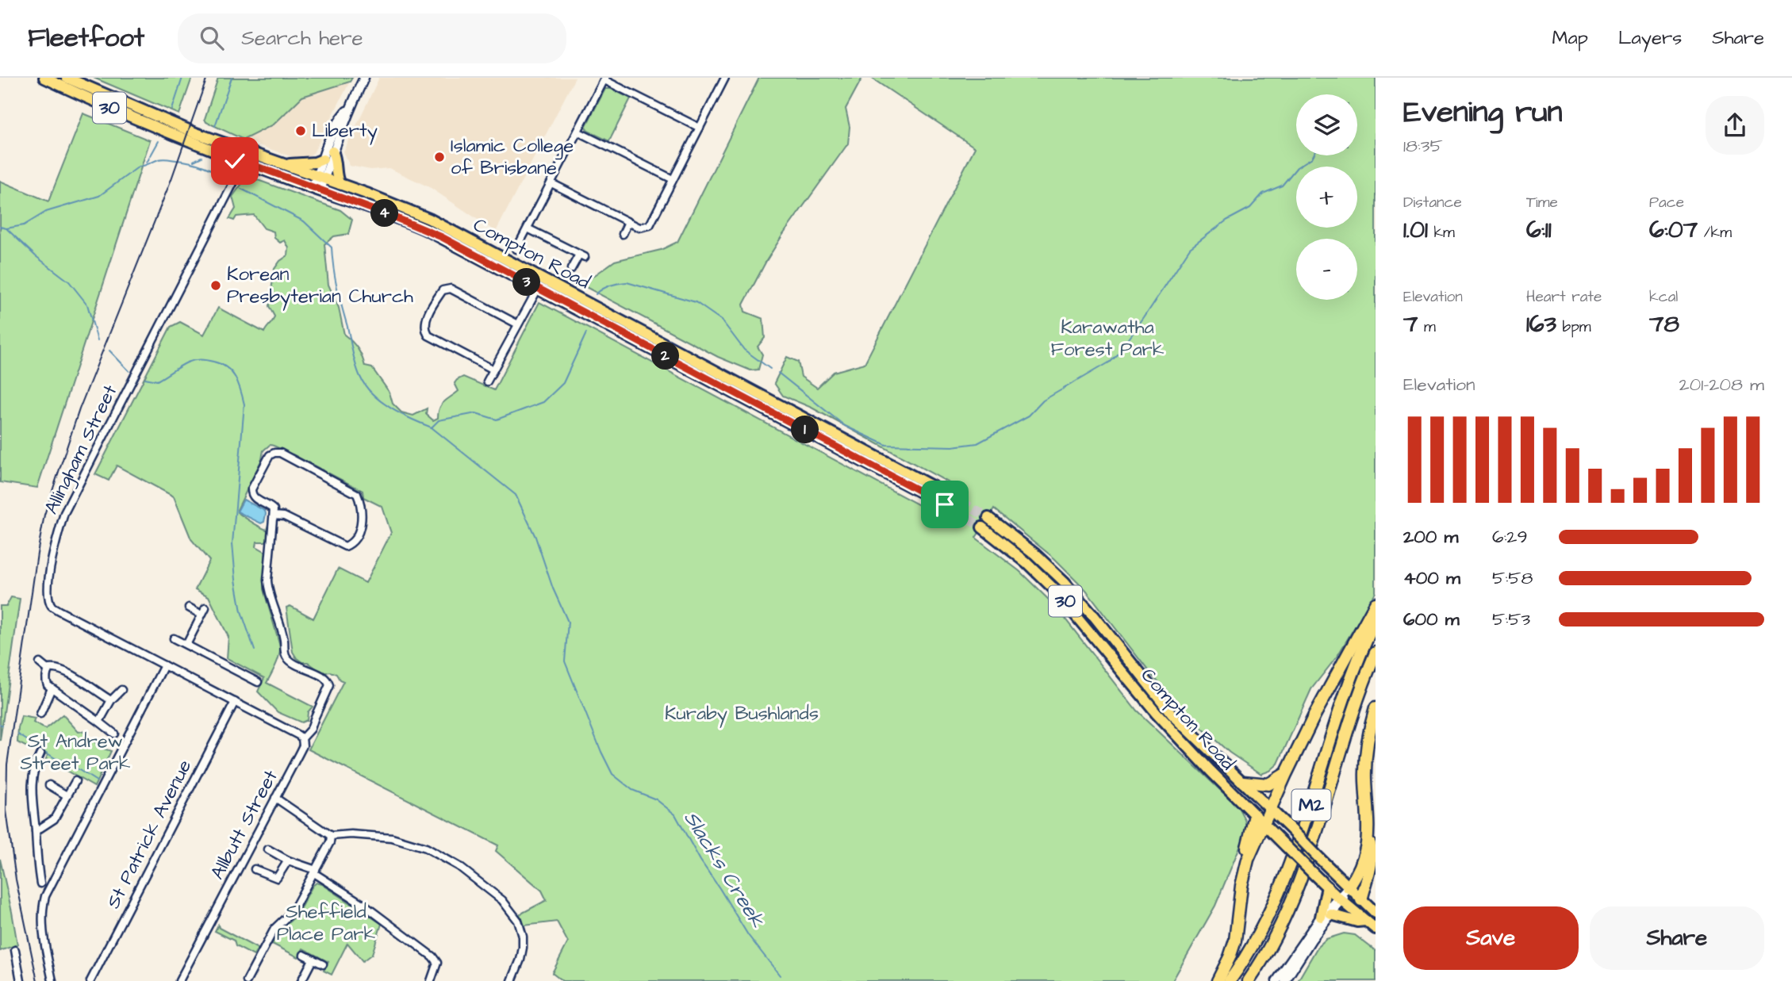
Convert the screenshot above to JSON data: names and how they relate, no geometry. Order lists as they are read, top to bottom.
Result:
{
  "streets": {
    "highway": ["M2"],
    "main road": ["30", "Compton Road"],
    "street": ["Allingham Street", "Allbutt Street", "St Patrick Avenue"]
  },
  "crossings": [
    ["Allingham Street", "Allbutt Street"],
    ["Allingham Street", "St Patrick Avenue"]
  ],
  "water": ["Slacks Creek"],
  "parks": [
    "Karawatha Forest Park",
    "Kuraby Bushlands",
    "St Andrew Street Park",
    "Sheffield Place Park"
  ],
  "places": ["Liberty", "Islamic College of Brisbane", "Korean Presbyterian Church"],
  "page": {
    "header": "Fleetfoot",
    "search": "Search here",
    "nav": ["Map", "Layers", "Share"],
    "heading": ["Evening run", "18:35"],
    "map_buttons": ["+", "−"],
    "stats": [
      ["Distance", "1.01 km"],
      ["Time", "6:11"],
      ["Pace", "6:07 /km"],
      ["Elevation", "7 m"],
      ["Heart rate", "163 bpm"],
      ["kcal", "78"]
    ],
    "pins": [
      "4",
      "3",
      "2",
      "1"
    ],
    "chart": ["Elevation", "201–208 m"],
    "list": [
      {
        "name": "200 m",
        "note": "6:29"
      },
      {
        "name": "400 m",
        "note": "5:58"
      },
      {
        "name": "600 m",
        "note": "5:53"
      }
    ],
    "buttons": ["Save", "Share"]
  }
}
